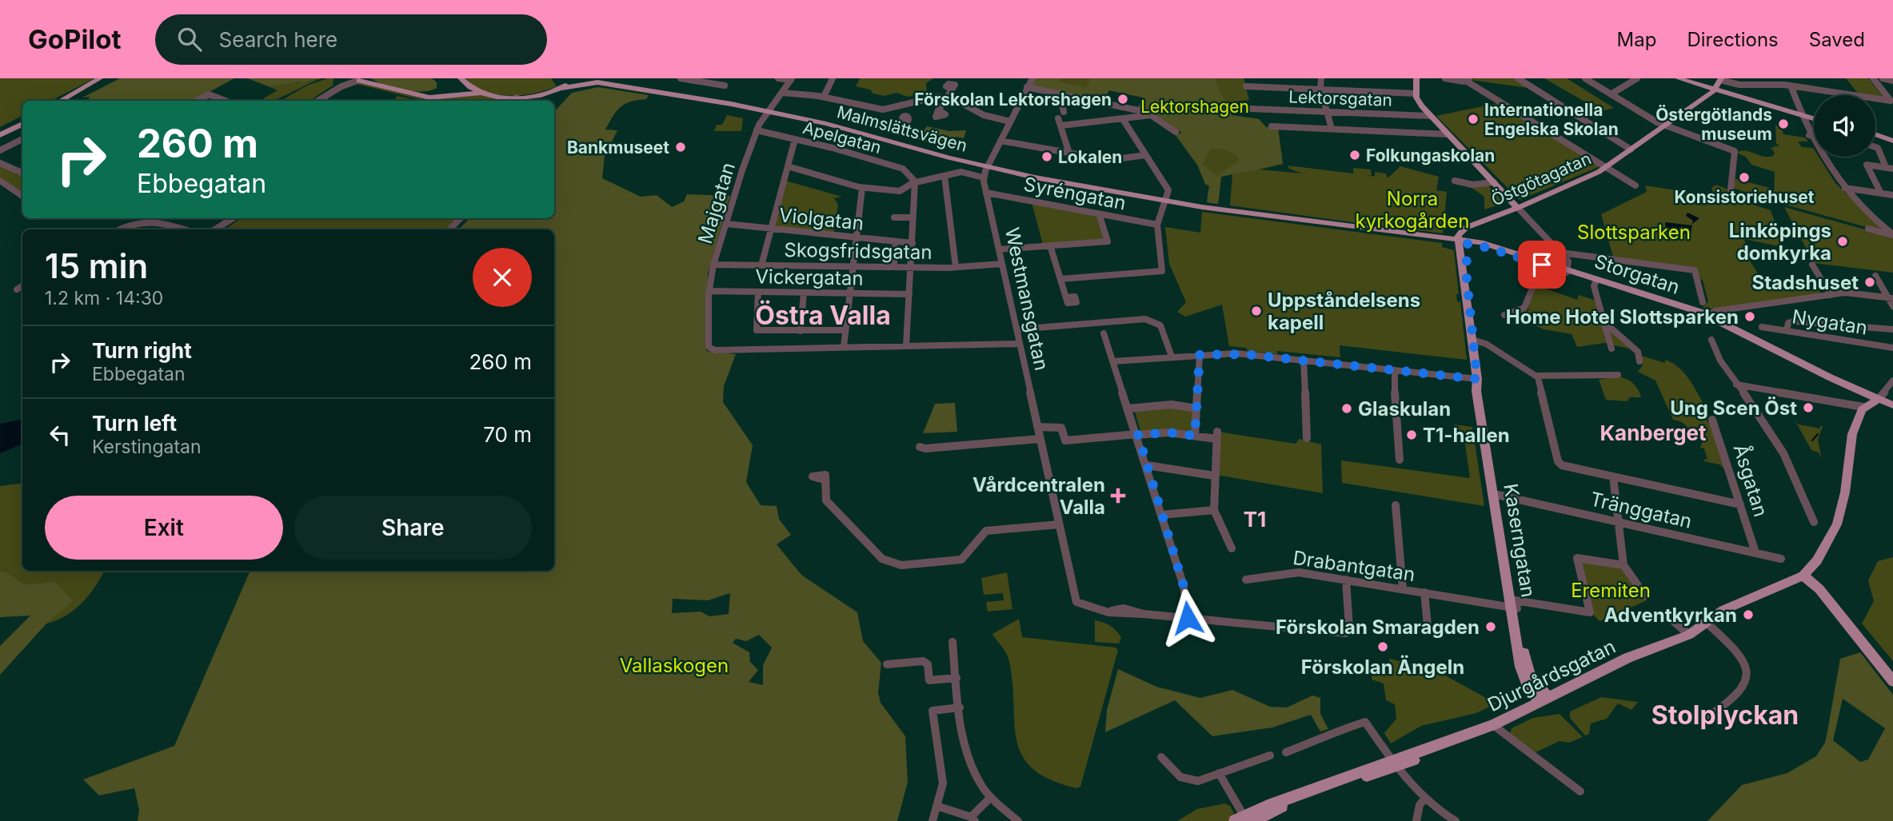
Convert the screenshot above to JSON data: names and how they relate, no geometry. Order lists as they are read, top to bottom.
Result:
{
  "streets": {
    "main road": [
      "Malmslättsvägen",
      "Östgötagatan",
      "Storgatan",
      "Kaserngatan",
      "Djurgårdsgatan"
    ],
    "street": [
      "Lektorsgatan",
      "Apelgatan",
      "Syréngatan",
      "Majgatan",
      "Violgatan",
      "Skogsfridsgatan",
      "Vickergatan",
      "Westmansgatan",
      "Nygatan",
      "Åsgatan",
      "Tränggatan",
      "Drabantgatan"
    ]
  },
  "crossings": [
    ["Malmslättsvägen", "Östgötagatan"],
    ["Malmslättsvägen", "Majgatan"],
    ["Malmslättsvägen", "Storgatan"],
    ["Malmslättsvägen", "Kaserngatan"],
    ["Apelgatan", "Majgatan"],
    ["Östgötagatan", "Storgatan"],
    ["Östgötagatan", "Kaserngatan"],
    ["Syréngatan", "Westmansgatan"],
    ["Majgatan", "Violgatan"],
    ["Majgatan", "Skogsfridsgatan"],
    ["Majgatan", "Vickergatan"],
    ["Skogsfridsgatan", "Westmansgatan"],
    ["Storgatan", "Kaserngatan"],
    ["Åsgatan", "Tränggatan"],
    ["Tränggatan", "Kaserngatan"],
    ["Kaserngatan", "Drabantgatan"],
    ["Kaserngatan", "Djurgårdsgatan"]
  ],
  "districts": [
    "Östra Valla",
    "Kanberget",
    "T1",
    "Stolplyckan"
  ],
  "parks": [
    "Lektorshagen",
    "Norra kyrkogården",
    "Slottsparken",
    "Eremiten",
    "Vallaskogen"
  ],
  "places": {
    "other": [
      "Förskolan Lektorshagen",
      "Internationella Engelska Skolan",
      "Östergötlands museum",
      "Bankmuseet",
      "Folkungaskolan",
      "Lokalen",
      "Konsistoriehuset",
      "Linköpings domkyrka",
      "Stadshuset",
      "Uppståndelsens kapell",
      "Home Hotel Slottsparken",
      "Ung Scen Öst",
      "Glaskulan",
      "T1-hallen",
      "Adventkyrkan",
      "Förskolan Smaragden",
      "Förskolan Ängeln"
    ],
    "health": ["Vårdcentralen Valla"]
  },
  "page": {
    "header": "GoPilot",
    "search": "Search here",
    "nav": ["Map", "Directions", "Saved"],
    "turn": ["260 m", "Ebbegatan"],
    "heading": ["15 min", "1.2 km · 14:30"],
    "list": [
      {
        "name": "Turn right",
        "note": "Ebbegatan",
        "value": "260 m"
      },
      {
        "name": "Turn left",
        "note": "Kerstingatan",
        "value": "70 m"
      }
    ],
    "buttons": ["Exit", "Share"]
  }
}
